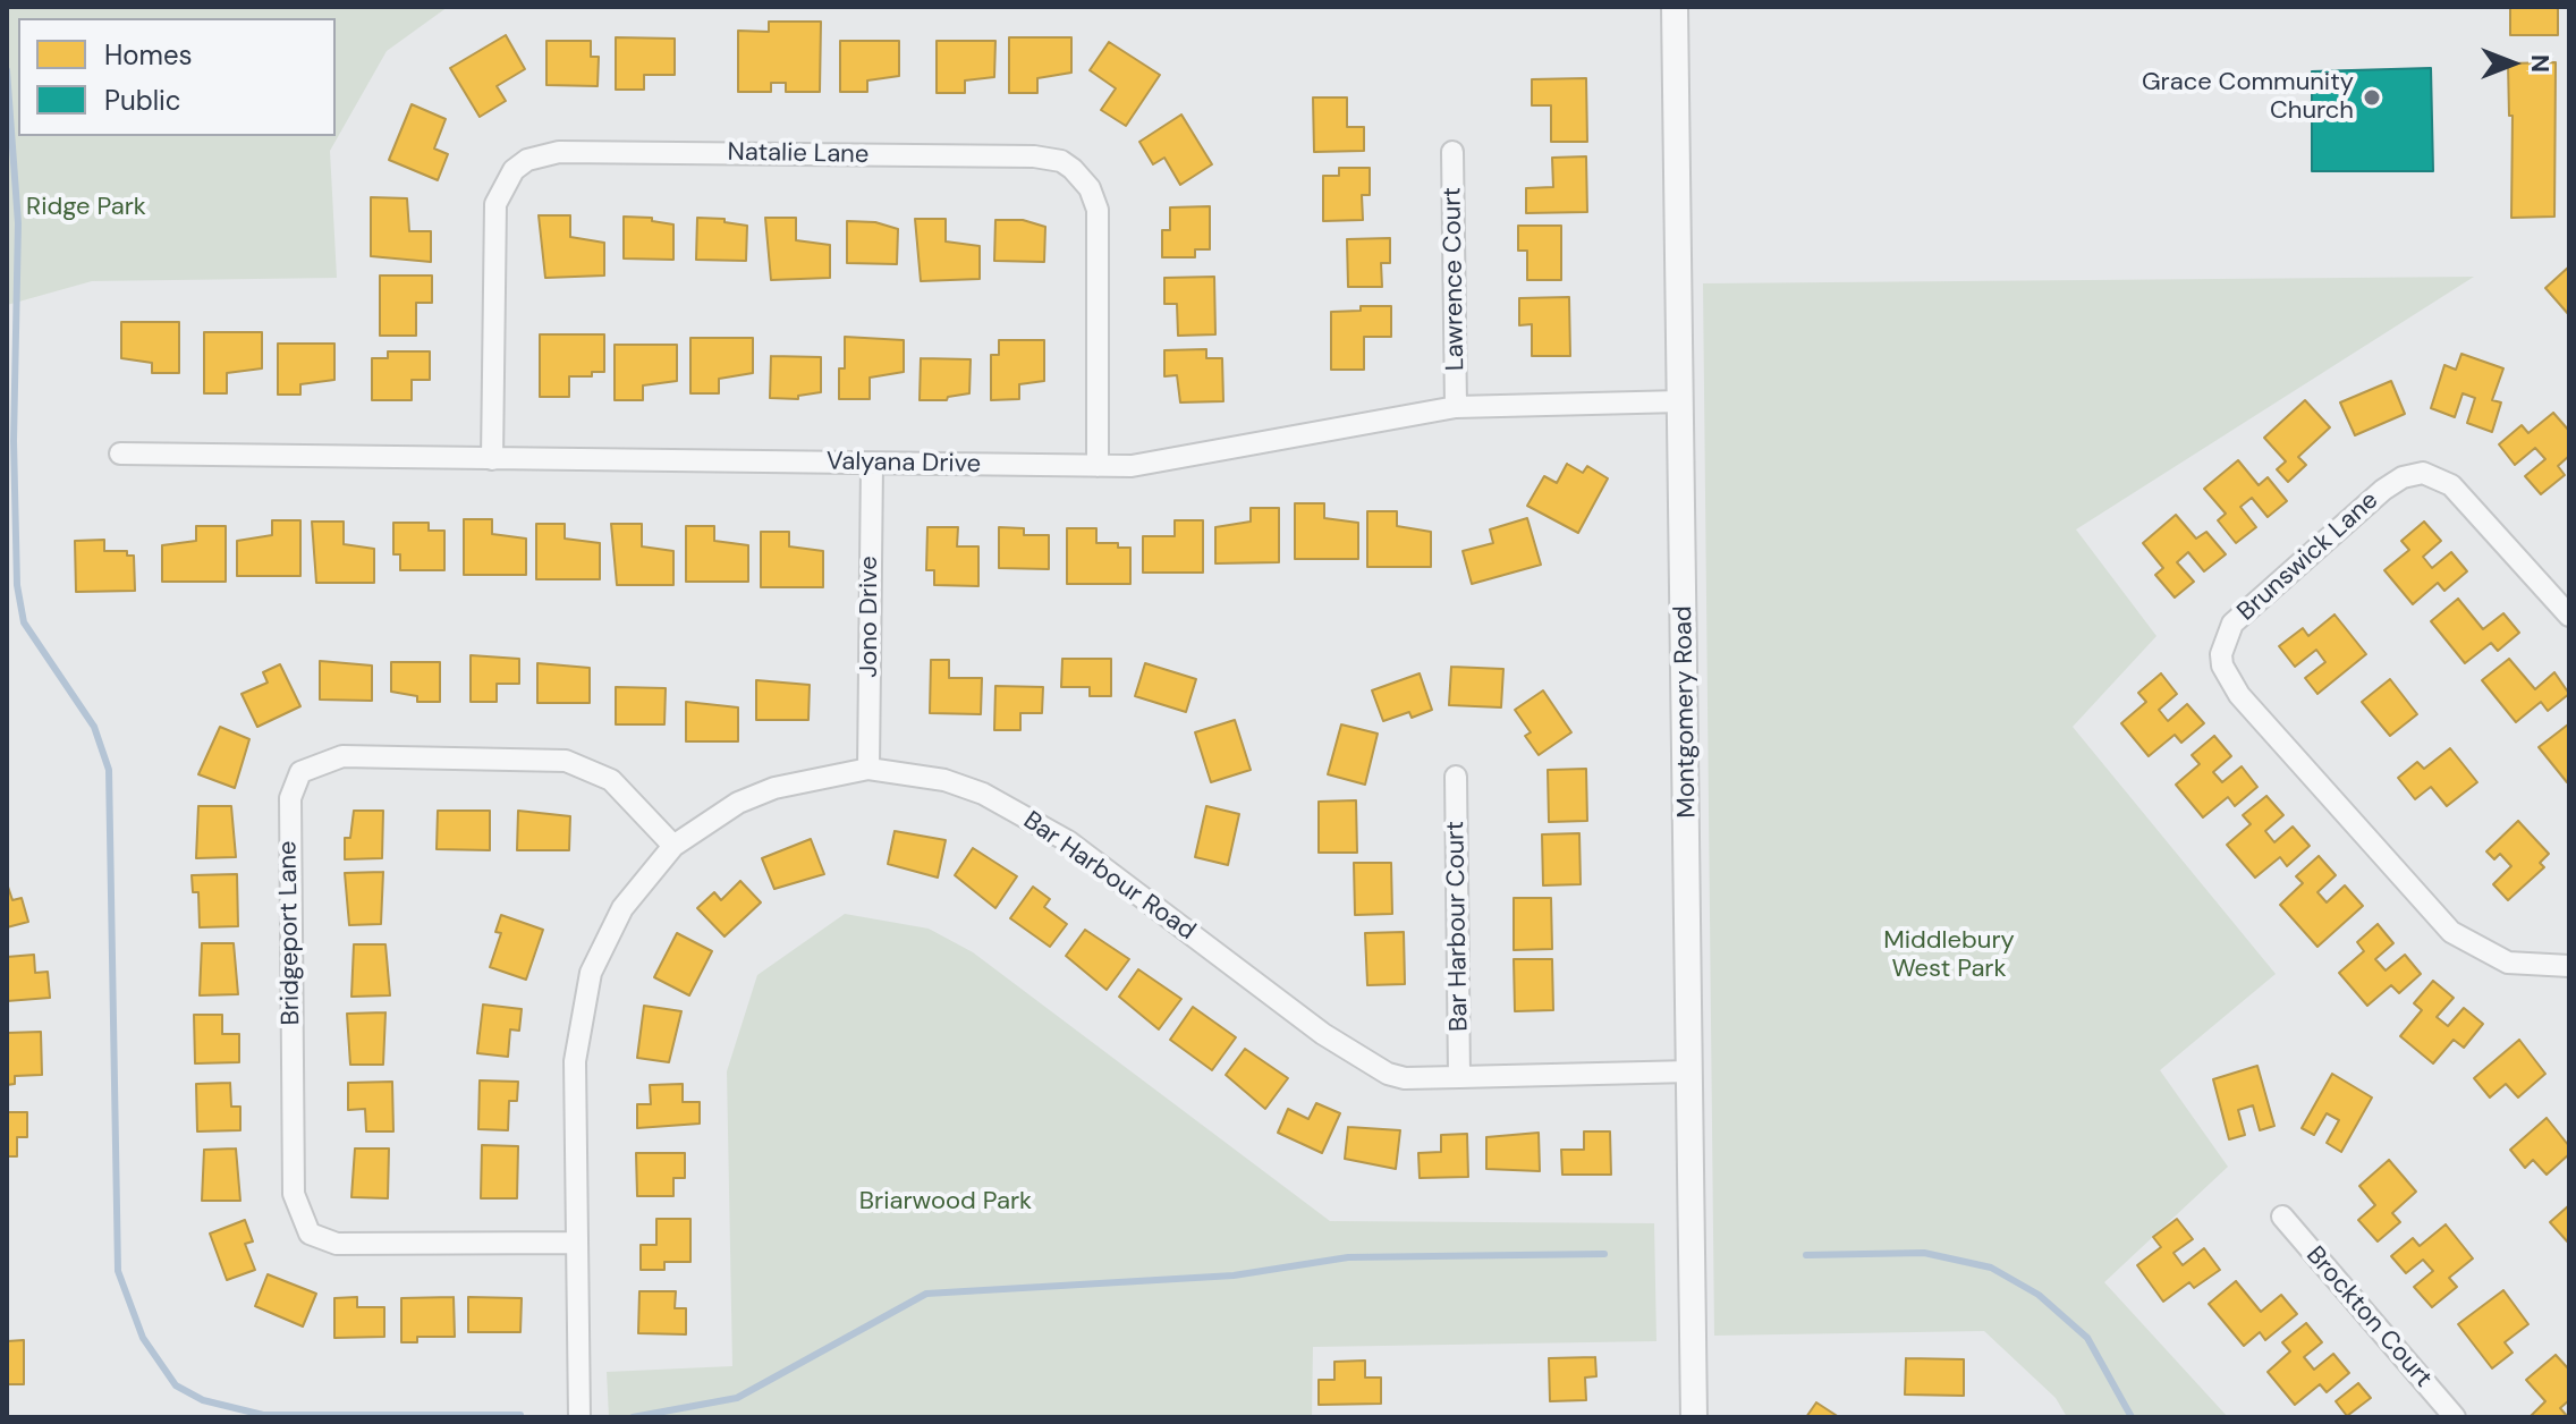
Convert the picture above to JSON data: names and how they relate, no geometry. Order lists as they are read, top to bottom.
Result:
{
  "streets": {
    "street": [
      "Natalie Lane",
      "Lawrence Court",
      "Valyana Drive",
      "Brunswick Lane",
      "Jono Drive",
      "Montgomery Road",
      "Bar Harbour Road",
      "Bar Harbour Court",
      "Bridgeport Lane",
      "Brockton Court"
    ]
  },
  "crossings": [
    ["Natalie Lane", "Valyana Drive"],
    ["Lawrence Court", "Valyana Drive"],
    ["Valyana Drive", "Jono Drive"],
    ["Valyana Drive", "Montgomery Road"],
    ["Jono Drive", "Bar Harbour Road"],
    ["Montgomery Road", "Bar Harbour Road"],
    ["Bar Harbour Road", "Bar Harbour Court"],
    ["Bar Harbour Road", "Bridgeport Lane"]
  ],
  "parks": ["Ridge Park", "Middlebury West Park", "Briarwood Park"],
  "places": ["Grace Community Church"],
  "legend": ["Homes", "Public"],
  "north": "right"
}
